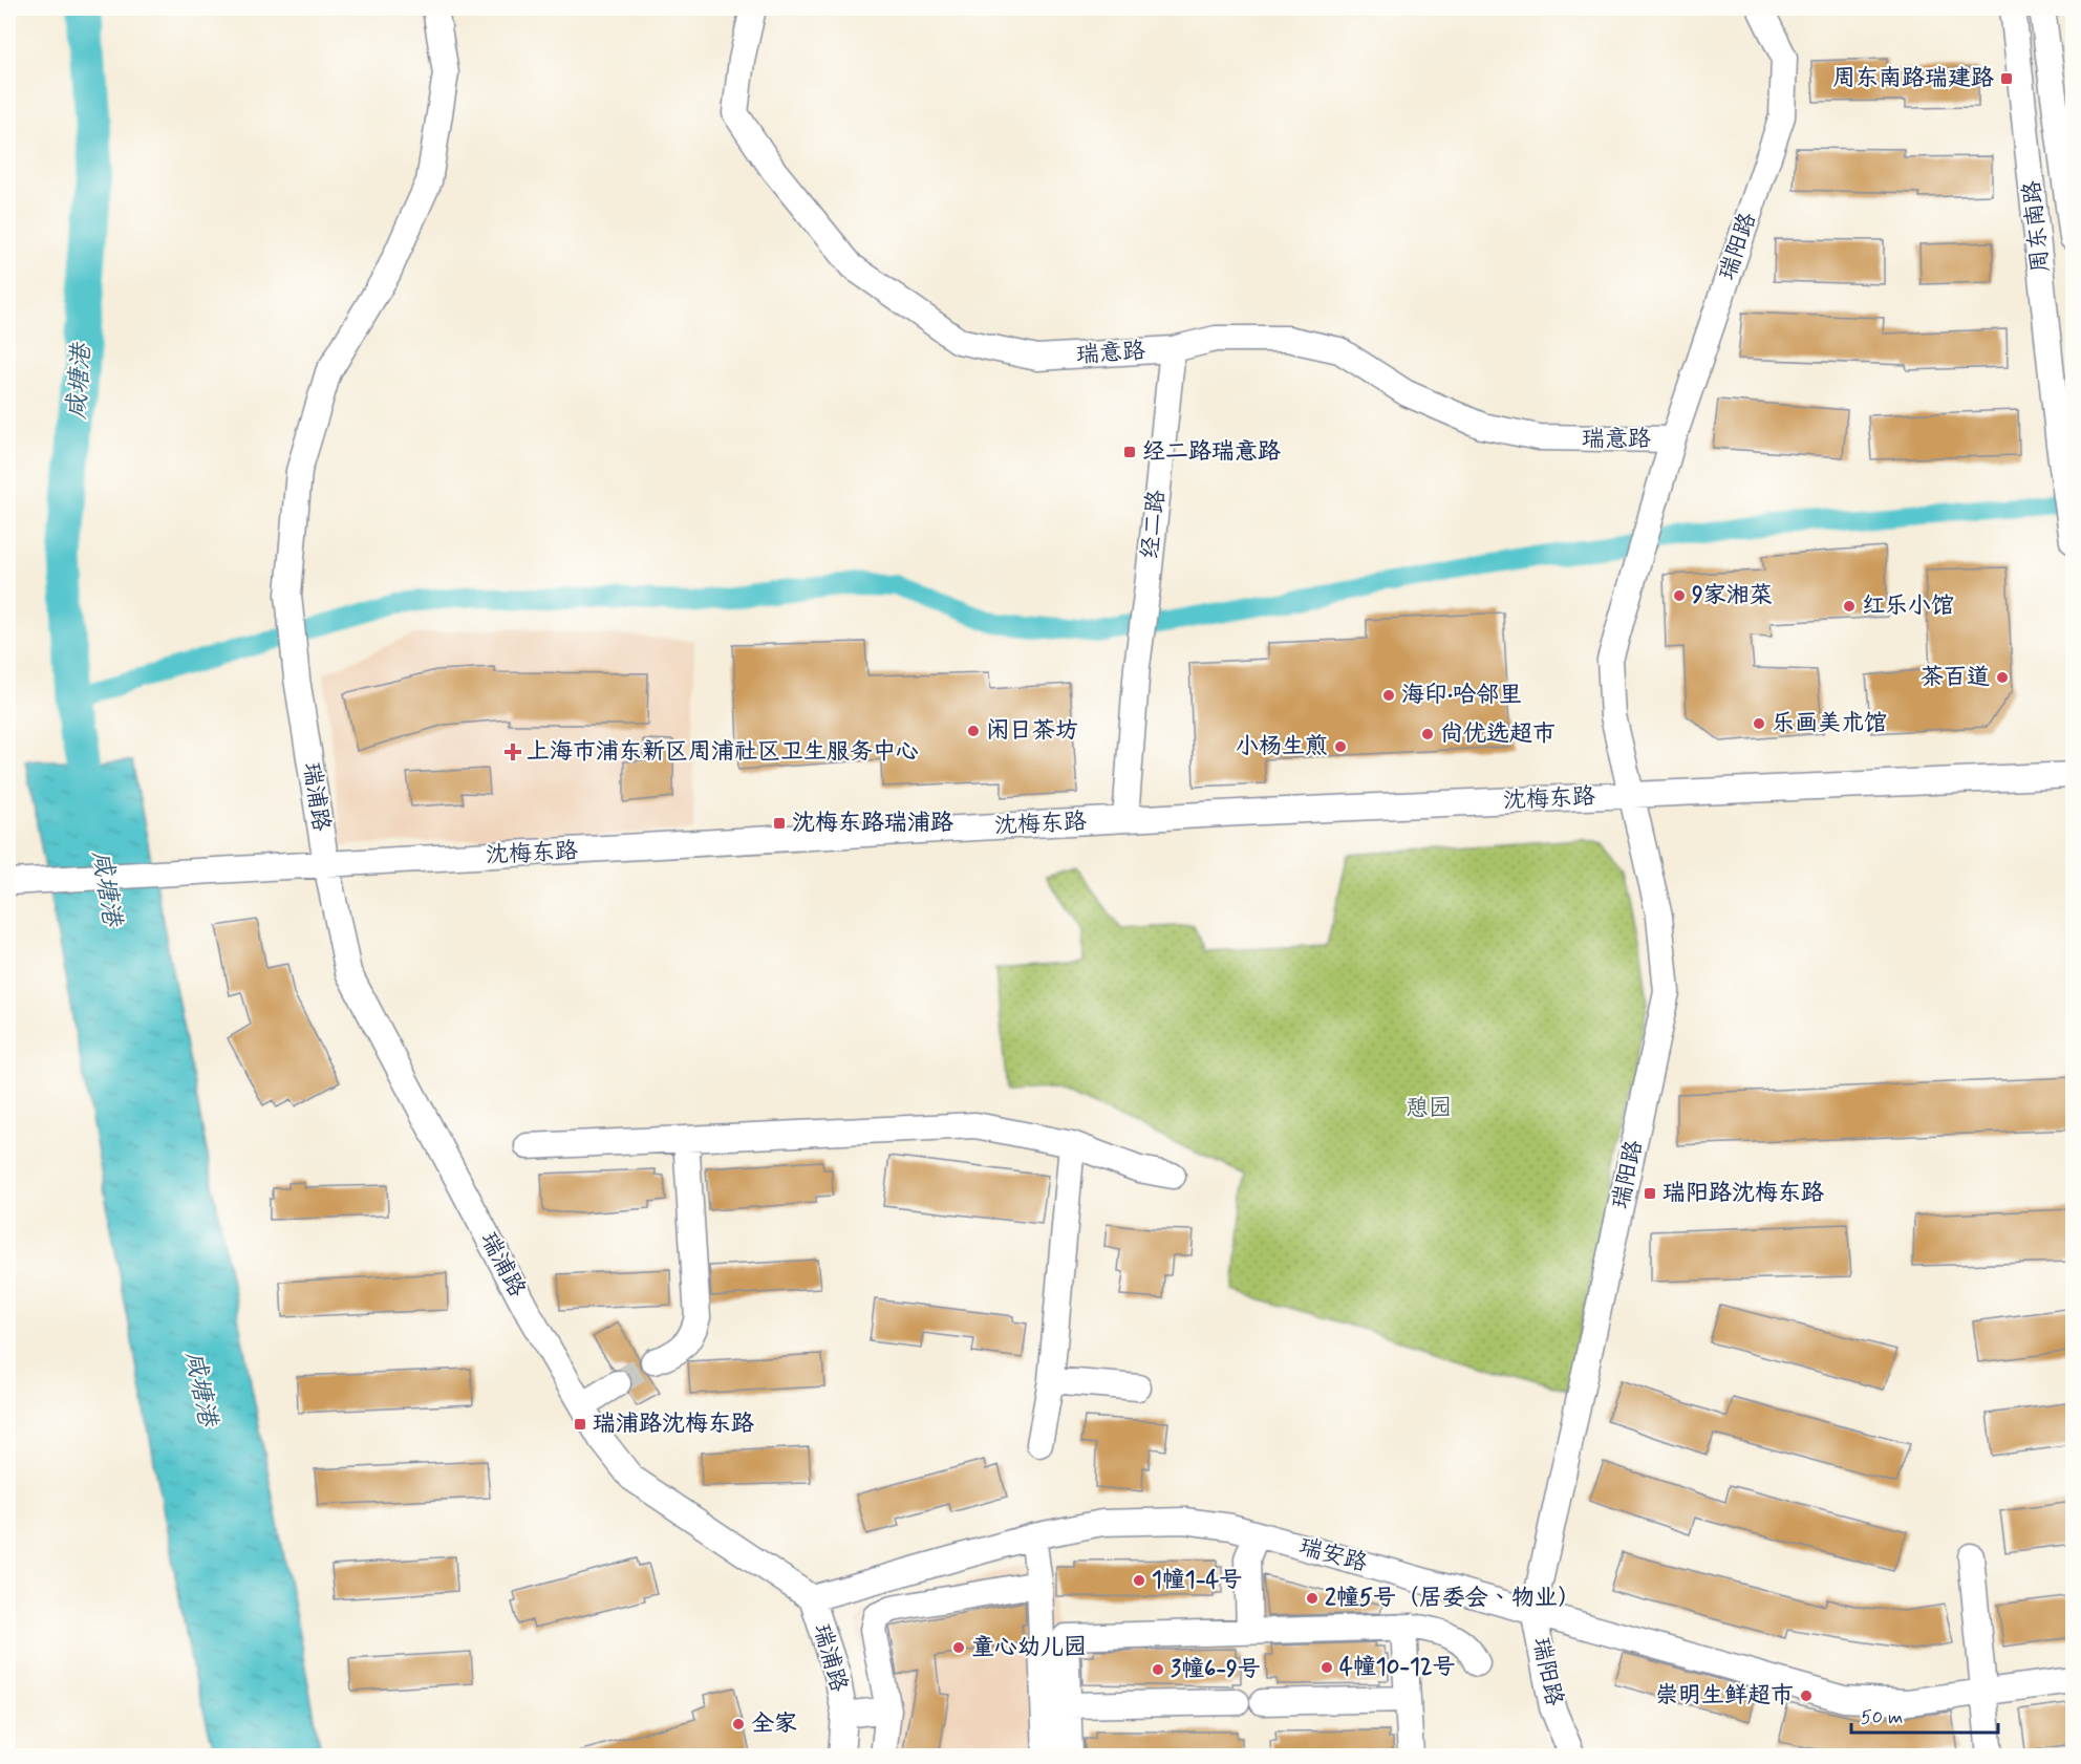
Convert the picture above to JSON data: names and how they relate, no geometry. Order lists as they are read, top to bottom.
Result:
{
  "streets": {
    "street": [
      "周东南路",
      "瑞阳路",
      "瑞意路",
      "经二路",
      "瑞浦路",
      "沈梅东路",
      "瑞安路"
    ]
  },
  "crossings": [
    ["瑞阳路", "瑞意路"],
    ["瑞阳路", "沈梅东路"],
    ["瑞阳路", "瑞安路"],
    ["瑞意路", "经二路"],
    ["经二路", "沈梅东路"],
    ["瑞浦路", "沈梅东路"],
    ["瑞浦路", "瑞安路"]
  ],
  "water": ["咸塘港"],
  "parks": ["憩园"],
  "places": {
    "transit": [
      "周东南路瑞建路",
      "经二路瑞意路",
      "沈梅东路瑞浦路",
      "瑞阳路沈梅东路",
      "瑞浦路沈梅东路"
    ],
    "other": [
      "9家湘菜",
      "红乐小馆",
      "茶百道",
      "海印·哈邻里",
      "乐画美术馆",
      "闲日茶坊",
      "尚优选超市",
      "小杨生煎",
      "1幢1-4号",
      "2幢5号（居委会、物业）",
      "童心幼儿园",
      "4幢10-12号",
      "3幢6-9号",
      "崇明生鲜超市",
      "全家"
    ],
    "health": ["上海市浦东新区周浦社区卫生服务中心"]
  },
  "scale_bar": "50 m"
}
